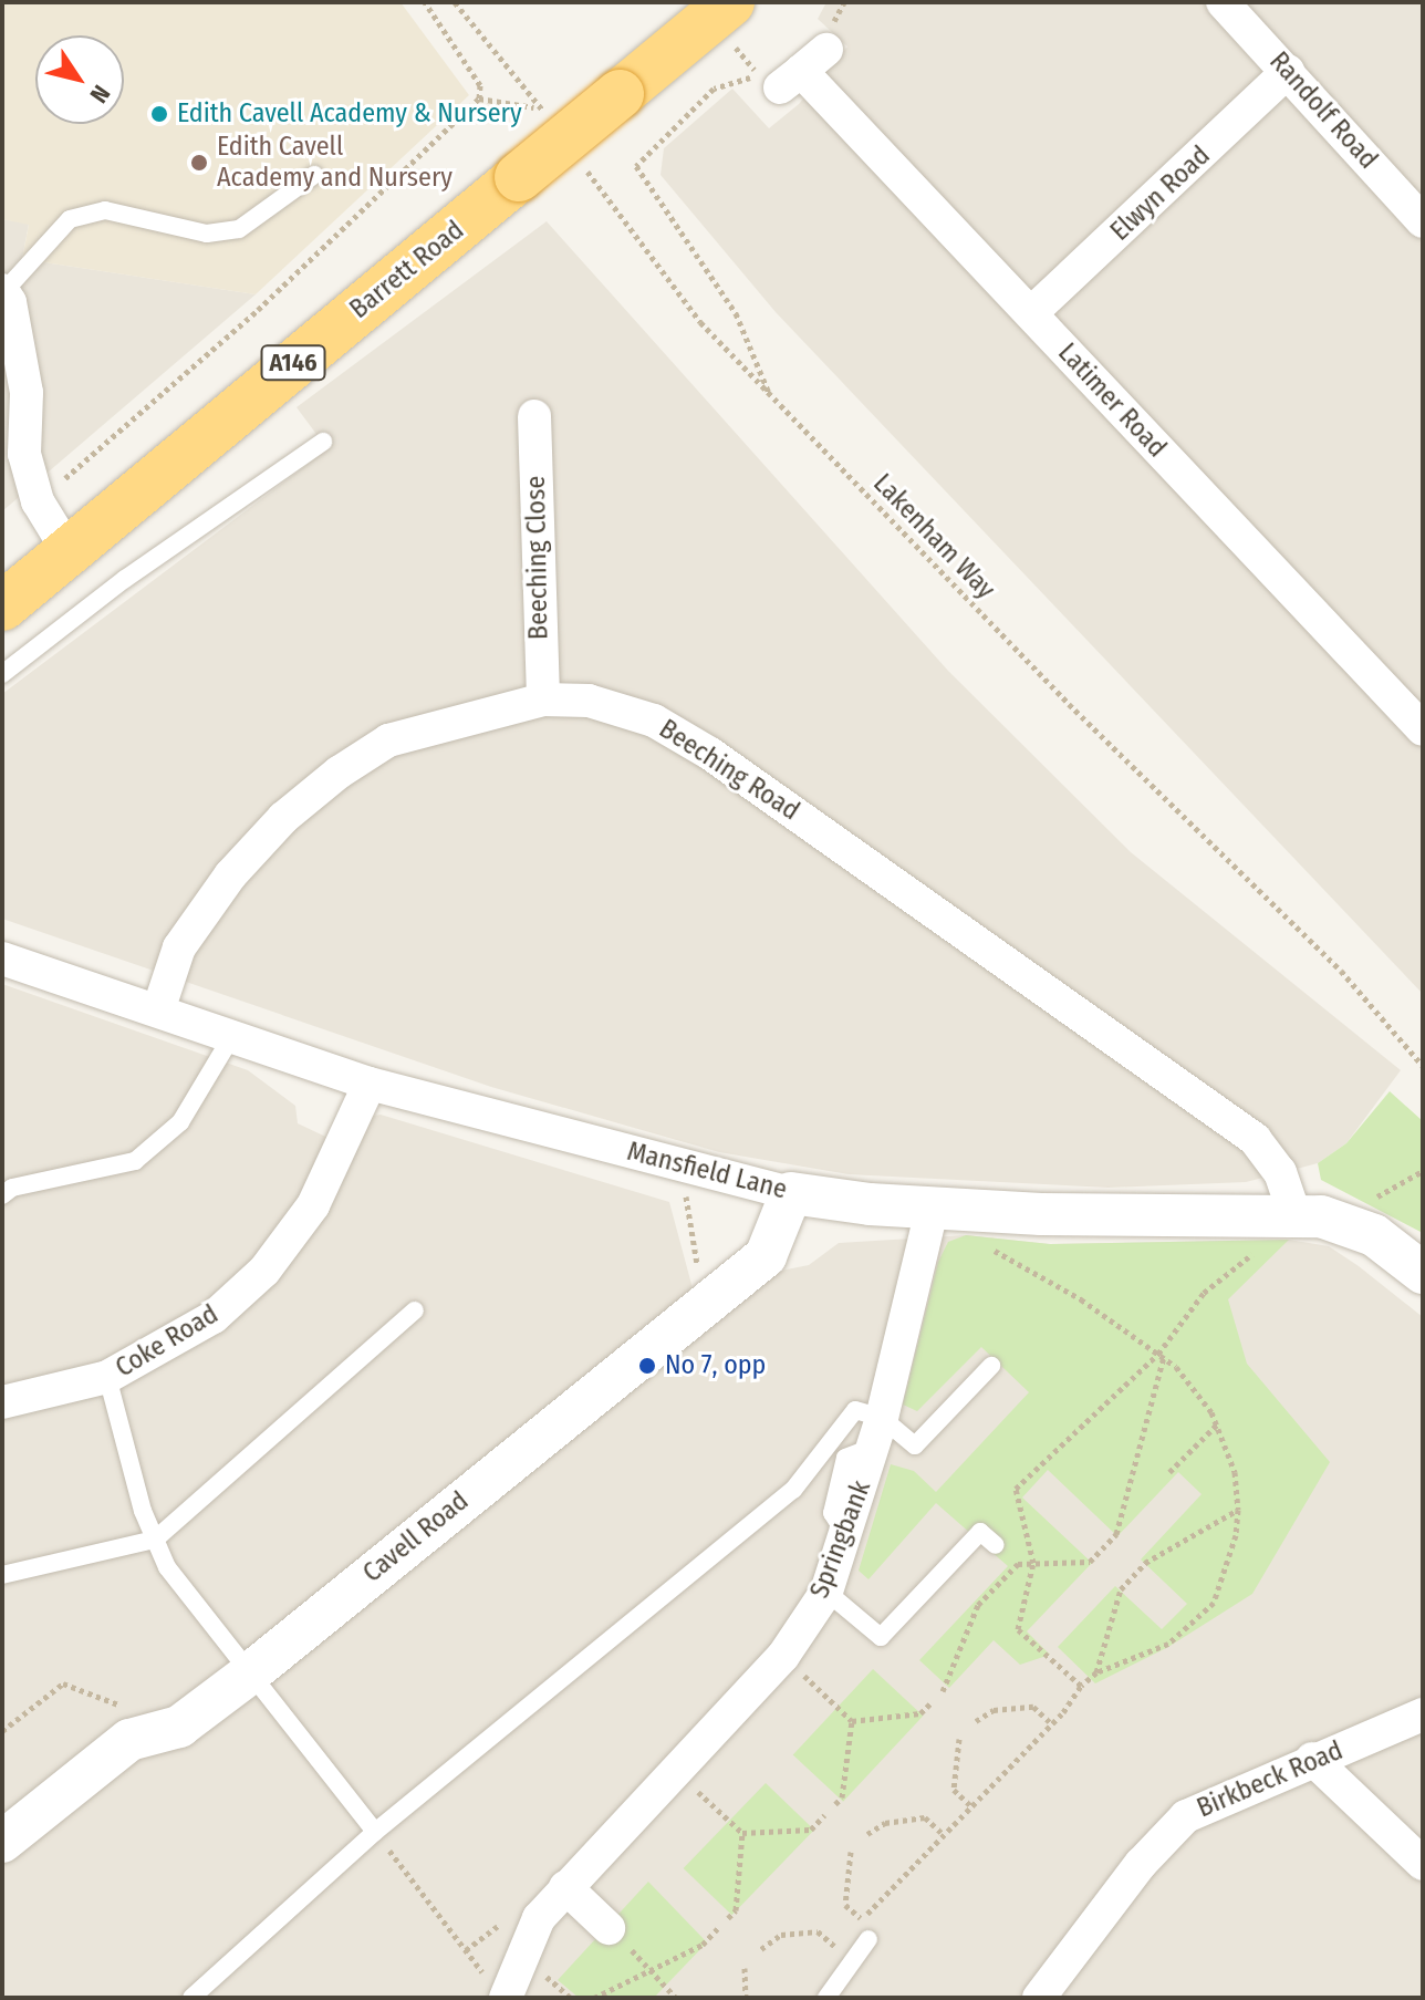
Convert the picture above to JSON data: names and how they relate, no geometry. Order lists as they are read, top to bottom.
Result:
{
  "streets": {
    "highway": ["Barrett Road", "A146"],
    "street": [
      "Randolf Road",
      "Elwyn Road",
      "Latimer Road",
      "Beeching Close",
      "Beeching Road",
      "Mansfield Lane",
      "Coke Road",
      "Cavell Road",
      "Springbank",
      "Birkbeck Road"
    ],
    "path": ["Lakenham Way"]
  },
  "crossings": [
    ["Randolf Road", "Elwyn Road"],
    ["Elwyn Road", "Latimer Road"],
    ["Beeching Close", "Beeching Road"],
    ["Beeching Road", "Mansfield Lane"],
    ["Mansfield Lane", "Coke Road"],
    ["Mansfield Lane", "Cavell Road"],
    ["Mansfield Lane", "Springbank"]
  ],
  "places": ["Edith Cavell Academy & Nursery", "Edith Cavell Academy and Nursery", "No 7, opp"],
  "north": "bottom right"
}
